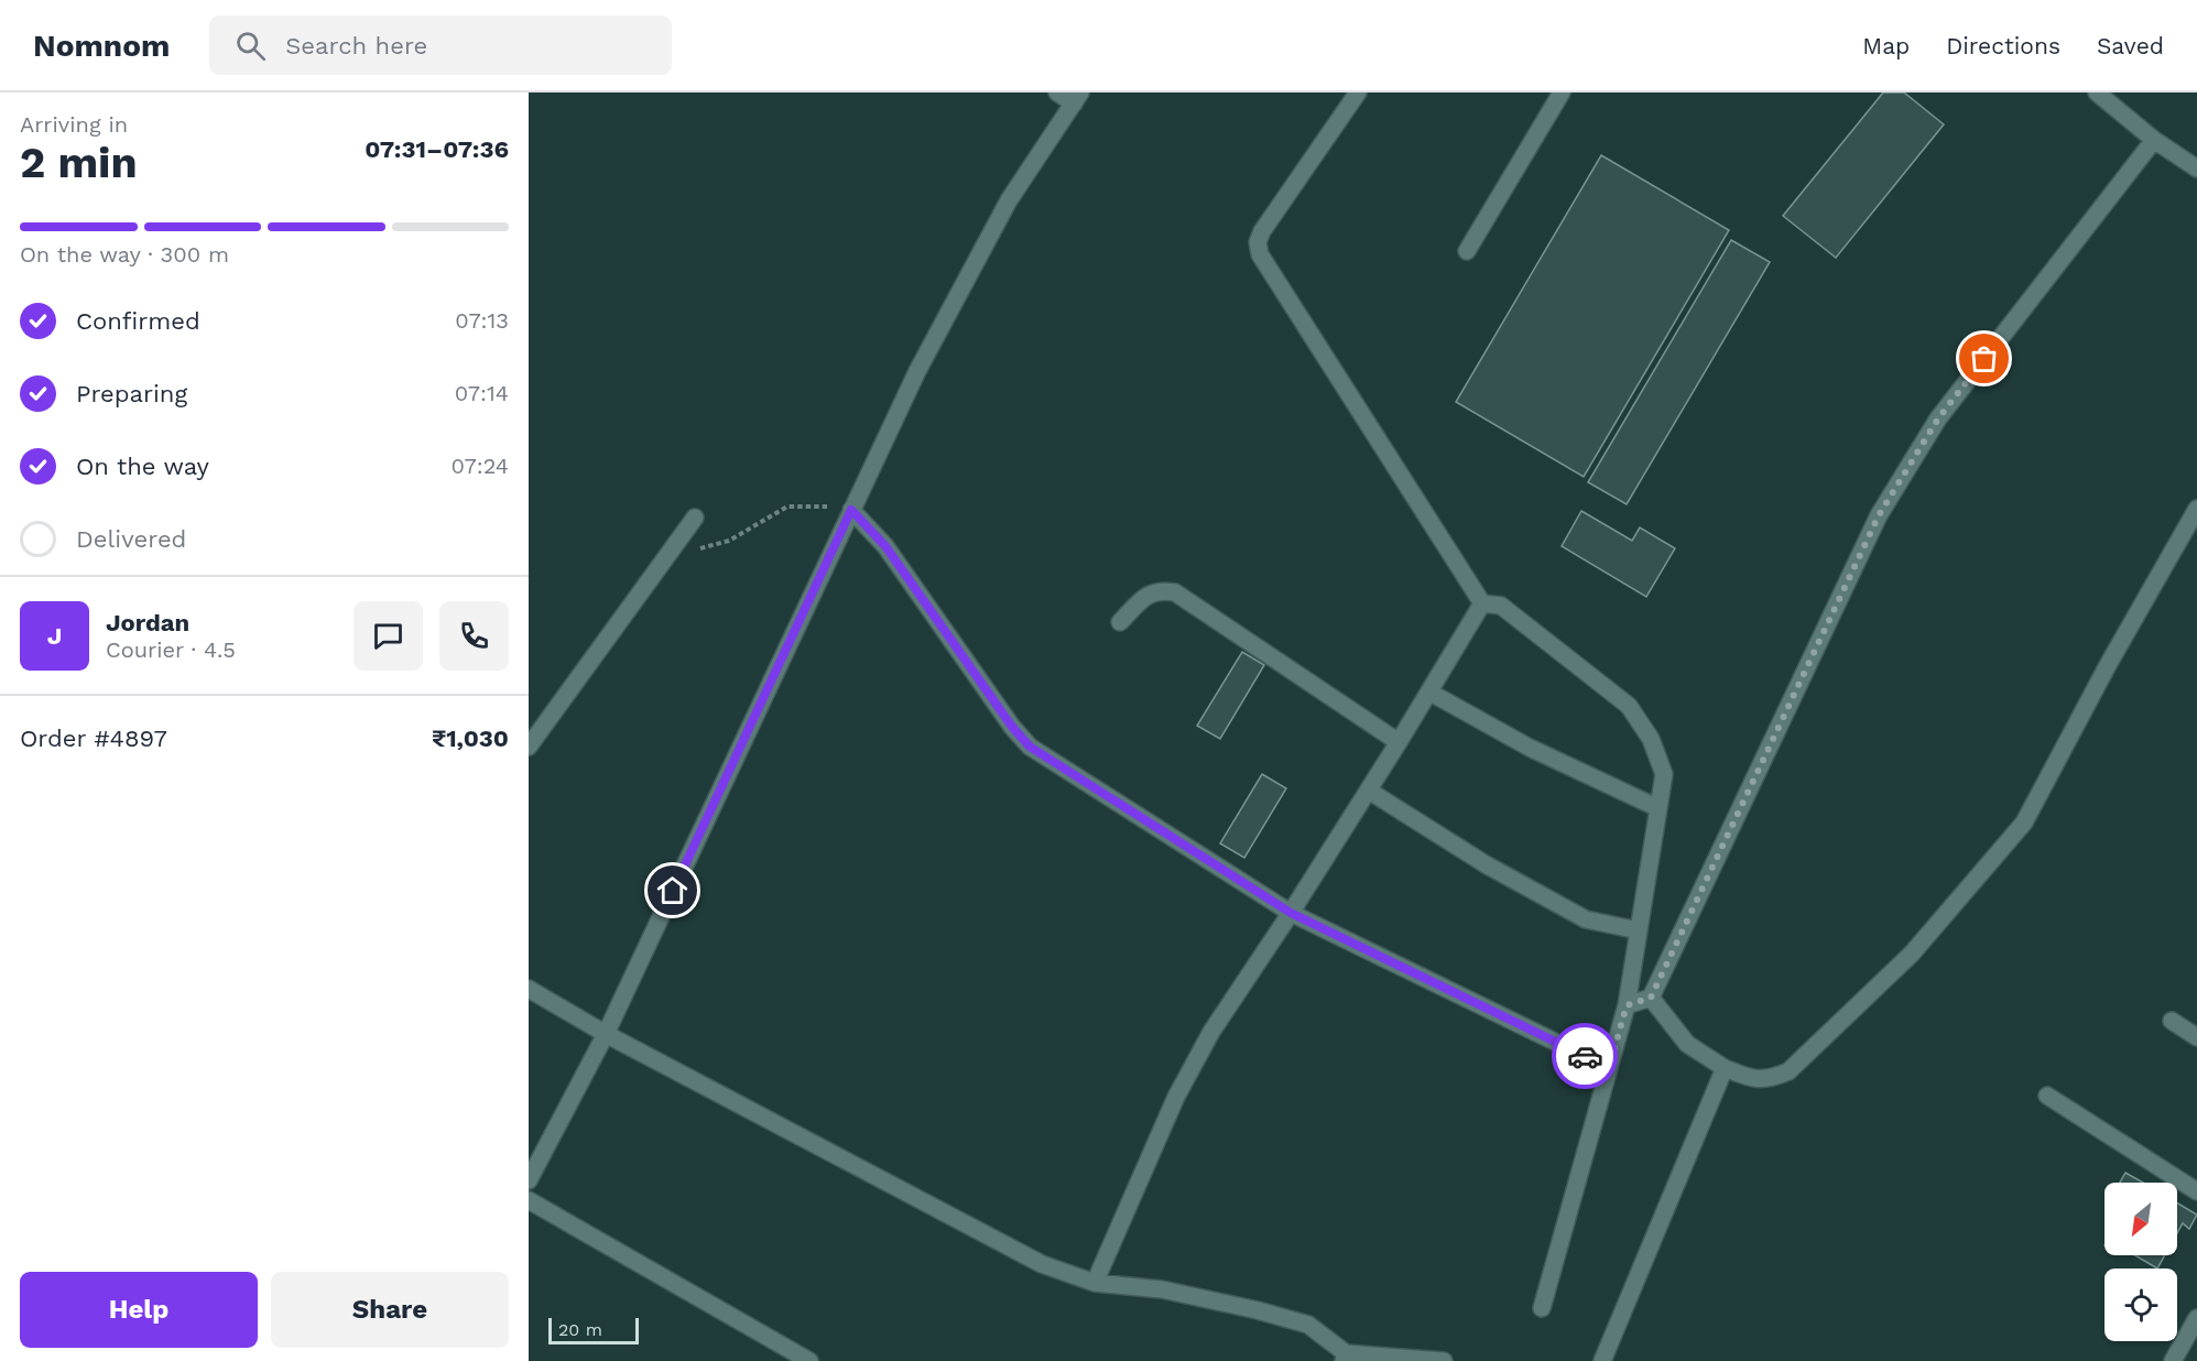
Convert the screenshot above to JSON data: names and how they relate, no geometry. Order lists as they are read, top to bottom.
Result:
{
  "scale_bar": "20 m",
  "north": "bottom left",
  "page": {
    "header": "Nomnom",
    "search": "Search here",
    "nav": ["Map", "Directions", "Saved"],
    "heading": ["2 min", "Arriving in", "07:31–07:36"],
    "panel": [
      "Jordan",
      "Courier · 4.5",
      "Order #4897",
      "₹1,030"
    ],
    "bar": "On the way · 300 m",
    "list": [
      ["Confirmed", "07:13"],
      ["Preparing", "07:14"],
      ["On the way", "07:24"],
      "Delivered"
    ],
    "round": "J",
    "buttons": ["Help", "Share"],
    "scale": "20 m"
  }
}
